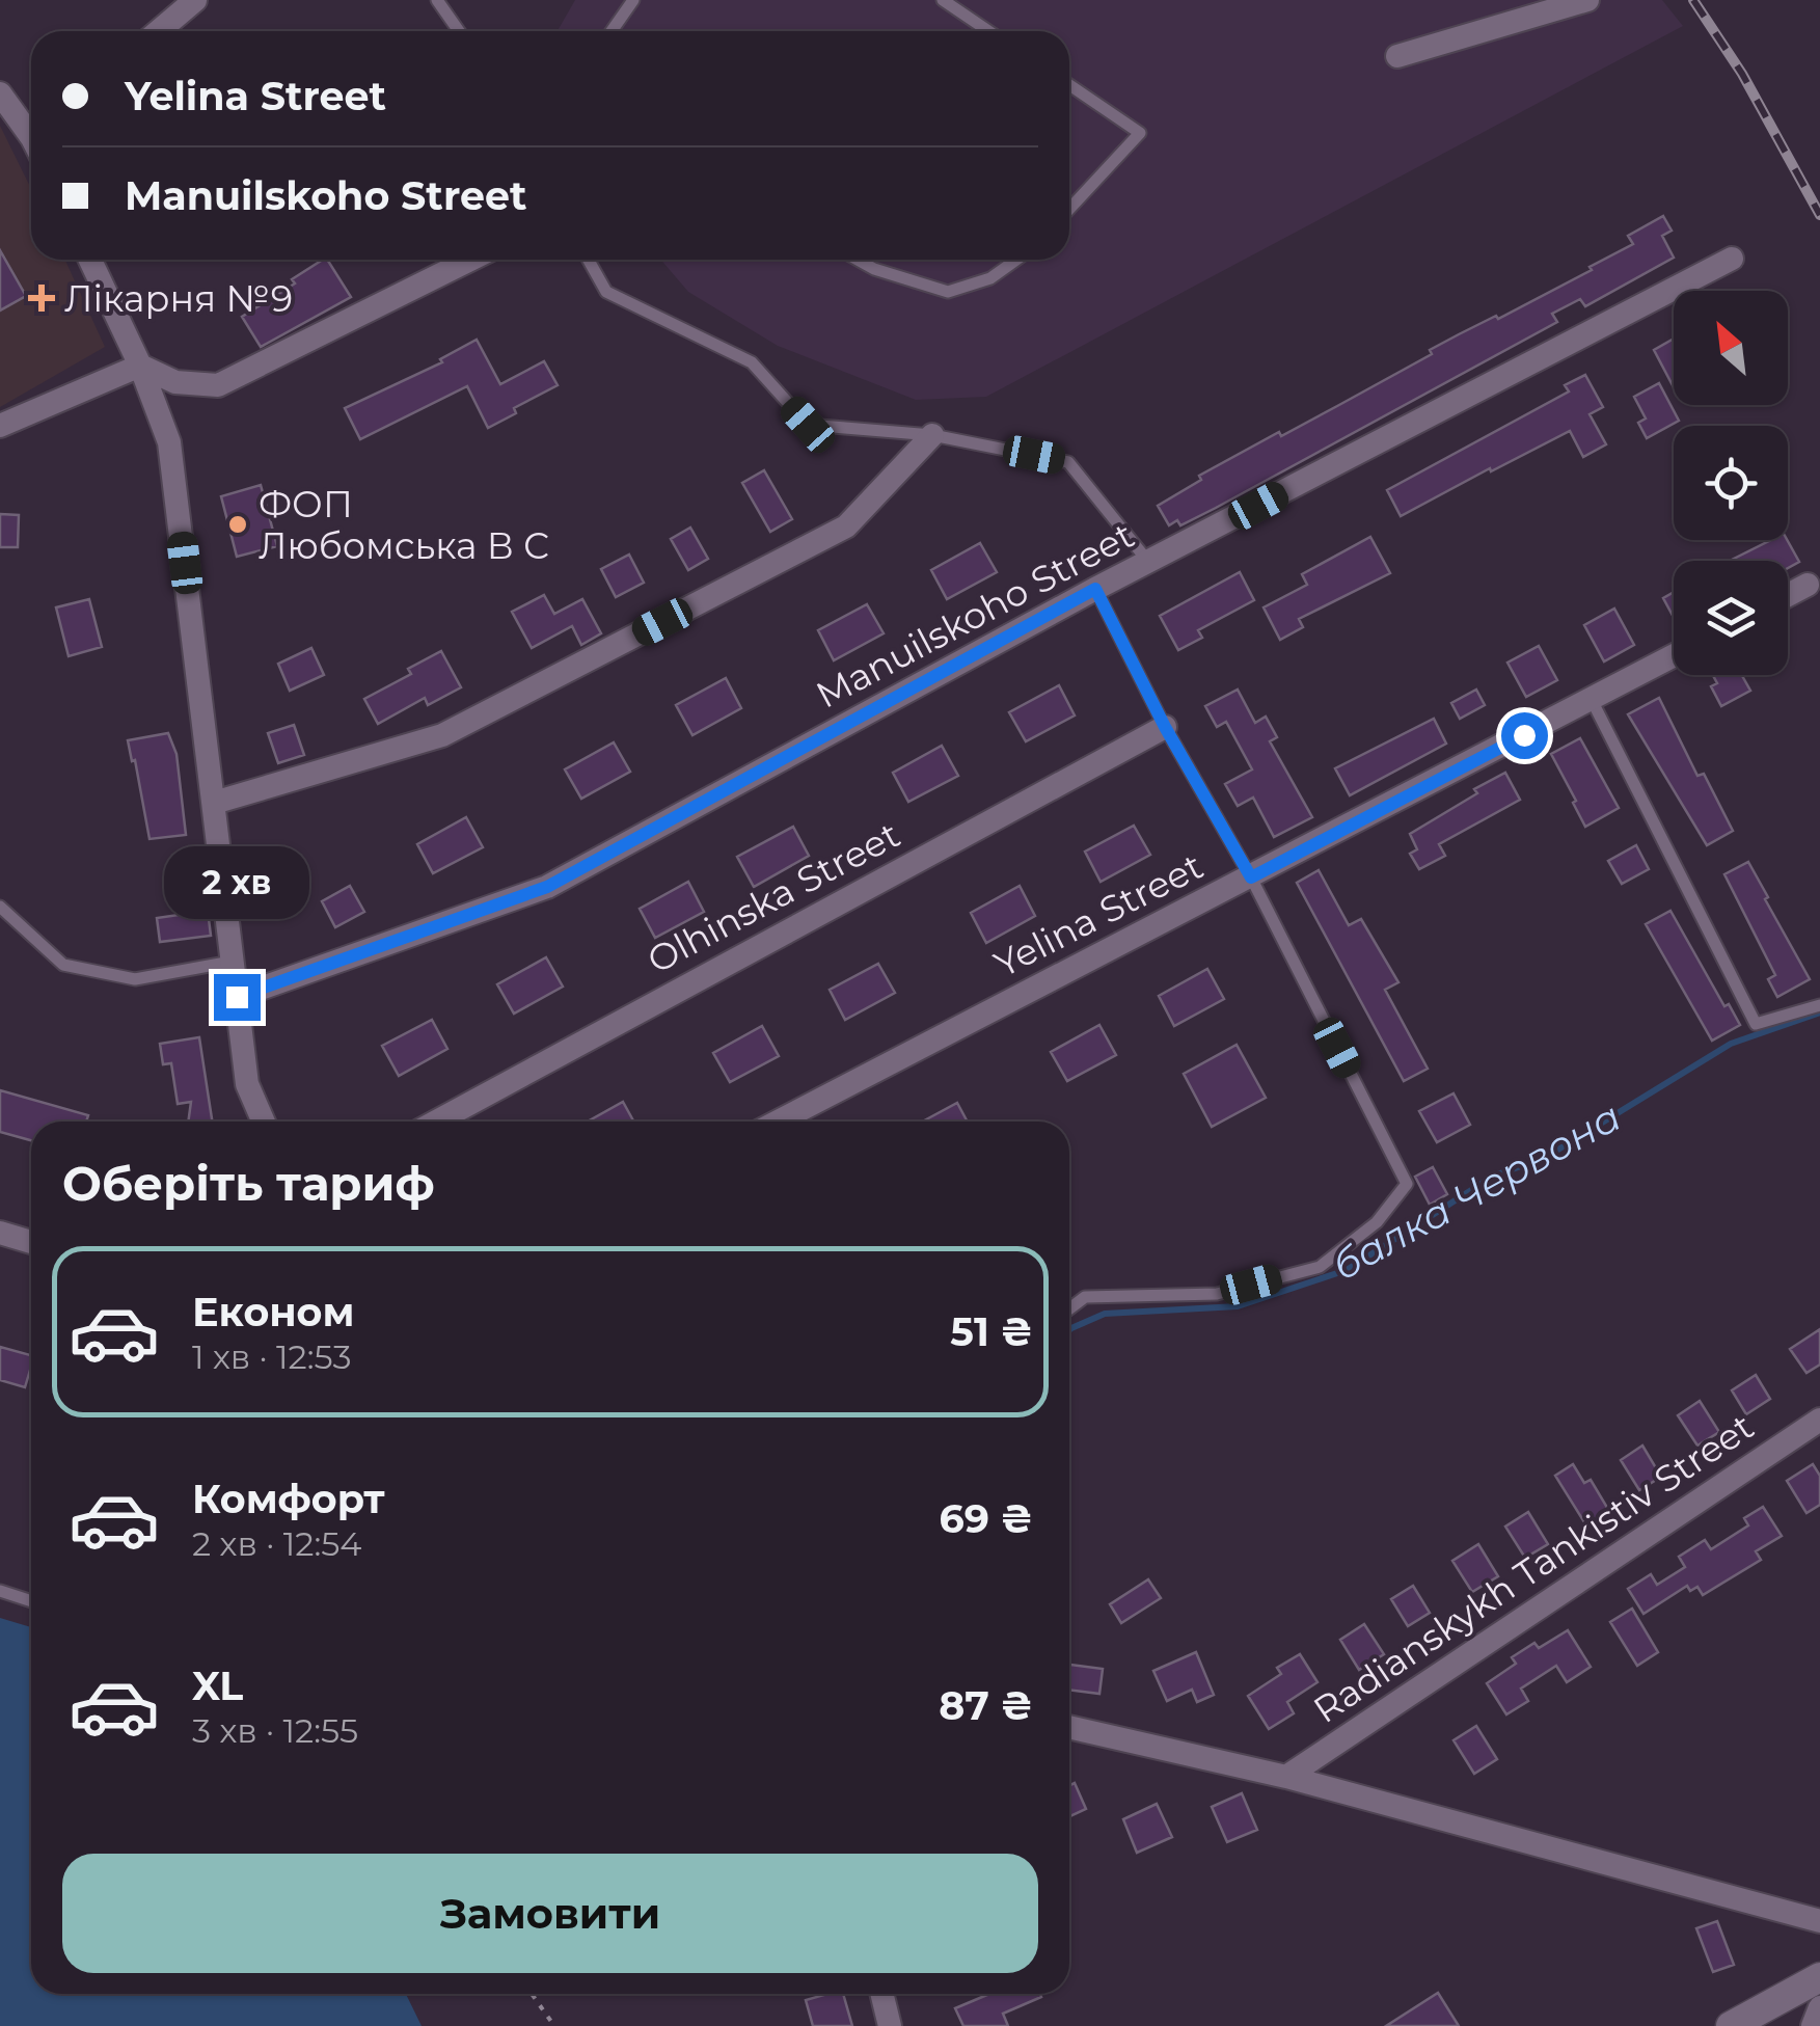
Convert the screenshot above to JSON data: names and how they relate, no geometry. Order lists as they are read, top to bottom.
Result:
{
  "streets": {
    "street": [
      "Manuilskoho Street",
      "Olhinska Street",
      "Yelina Street",
      "Radianskykh Tankistiv Street"
    ]
  },
  "water": ["балка Червона"],
  "places": {
    "health": ["Лікарня №9"],
    "other": ["ФОП Любомська В С"]
  },
  "north": "top left",
  "page": {
    "banner": ["Yelina Street", "Manuilskoho Street"],
    "bubble": "2 хв",
    "heading": "Оберіть тариф",
    "list": [
      {
        "name": "Економ",
        "note": "1 хв · 12:53",
        "value": "51 ₴"
      },
      {
        "name": "Комфорт",
        "note": "2 хв · 12:54",
        "value": "69 ₴"
      },
      {
        "name": "XL",
        "note": "3 хв · 12:55",
        "value": "87 ₴"
      }
    ],
    "buttons": "Замовити"
  }
}
